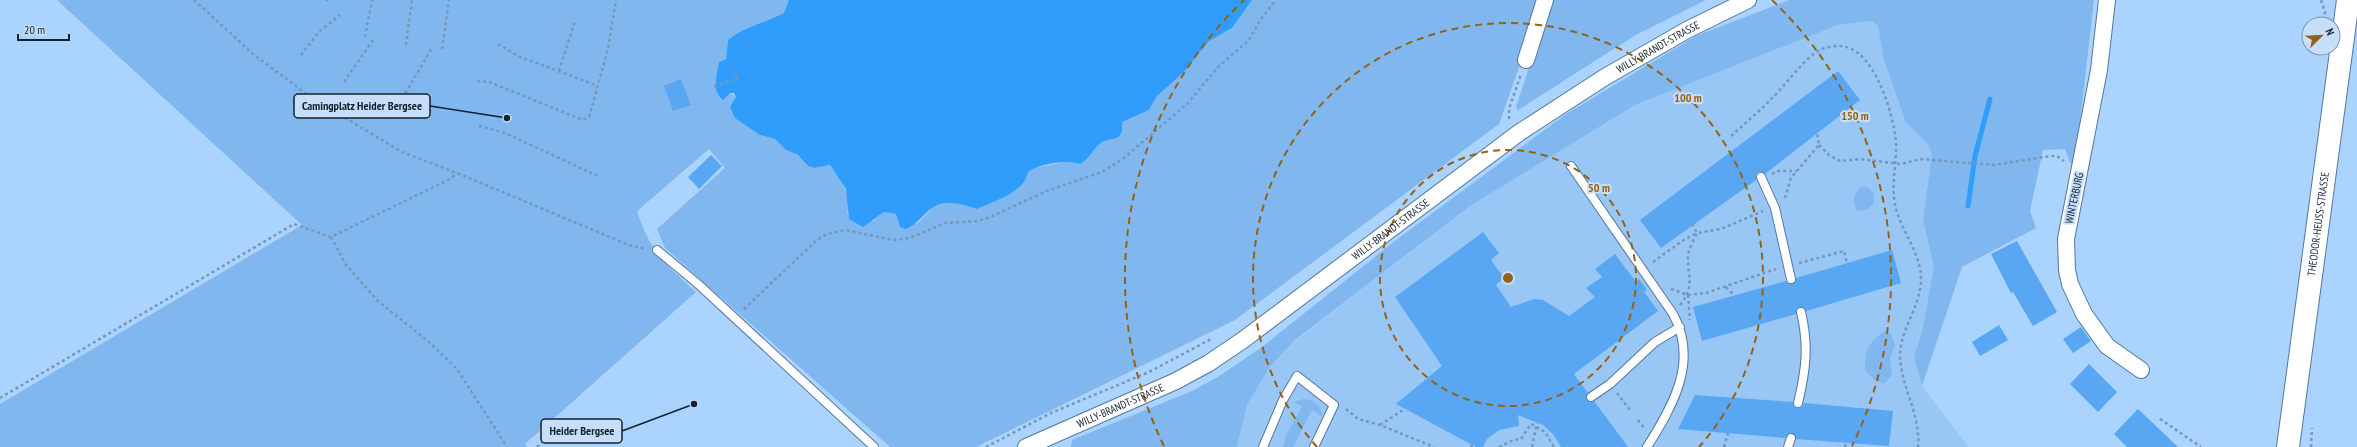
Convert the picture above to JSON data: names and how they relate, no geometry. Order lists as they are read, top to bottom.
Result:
{
  "streets": {
    "main road": ["THEODOR-HEUSS-STRASSE"],
    "street": ["WILLY-BRANDT-STRASSE", "WINTERBURG"]
  },
  "places": ["Camingplatz Heider Bergsee", "Heider Bergsee"],
  "scale_bar": "20 m",
  "north": "top right",
  "rings": ["100 m", "150 m", "50 m"]
}
